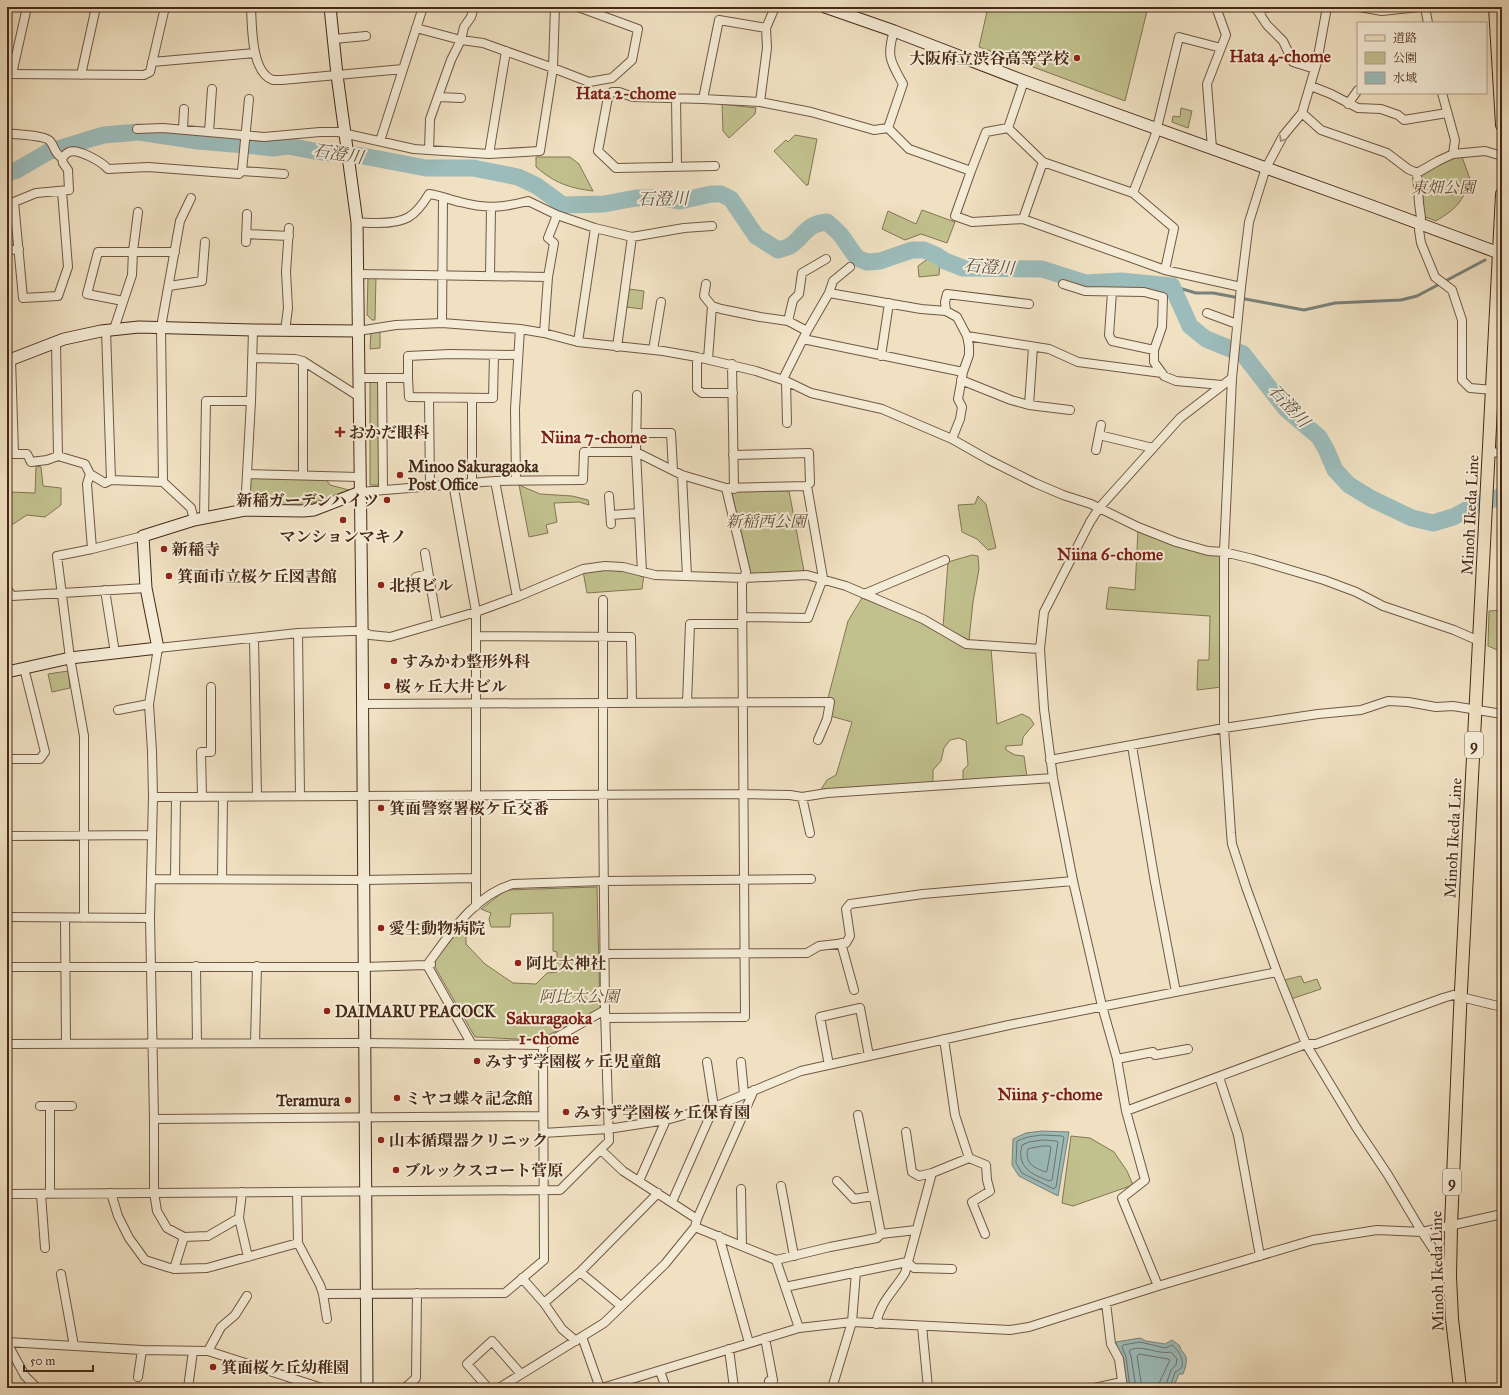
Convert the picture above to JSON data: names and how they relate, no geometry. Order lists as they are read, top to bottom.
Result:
{
  "streets": {
    "main road": ["Minoh Ikeda Line", "9"]
  },
  "districts": [
    "Hata 4-chome",
    "Hata 2-chome",
    "Niina 7-chome",
    "Niina 6-chome",
    "Sakuragaoka 1-chome",
    "Niina 5-chome"
  ],
  "water": ["石澄川"],
  "parks": ["東畑公園", "新稲西公園", "阿比太公園"],
  "places": {
    "other": [
      "大阪府立渋谷高等学校",
      "Minoo Sakuragaoka Post Office",
      "新稲ガーデンハイツ",
      "マンションマキノ",
      "新稲寺",
      "箕面市立桜ケ丘図書館",
      "北摂ビル",
      "すみかわ整形外科",
      "桜ヶ丘大井ビル",
      "箕面警察署桜ケ丘交番",
      "愛生動物病院",
      "阿比太神社",
      "DAIMARU PEACOCK",
      "みすず学園桜ヶ丘児童館",
      "ミヤコ蝶々記念館",
      "Teramura",
      "みすず学園桜ヶ丘保育園",
      "山本循環器クリニック",
      "ブルックスコート菅原",
      "箕面桜ケ丘幼稚園"
    ],
    "health": ["おかだ眼科"]
  },
  "legend": ["道路", "公園", "水域"],
  "scale_bar": "50 m"
}
